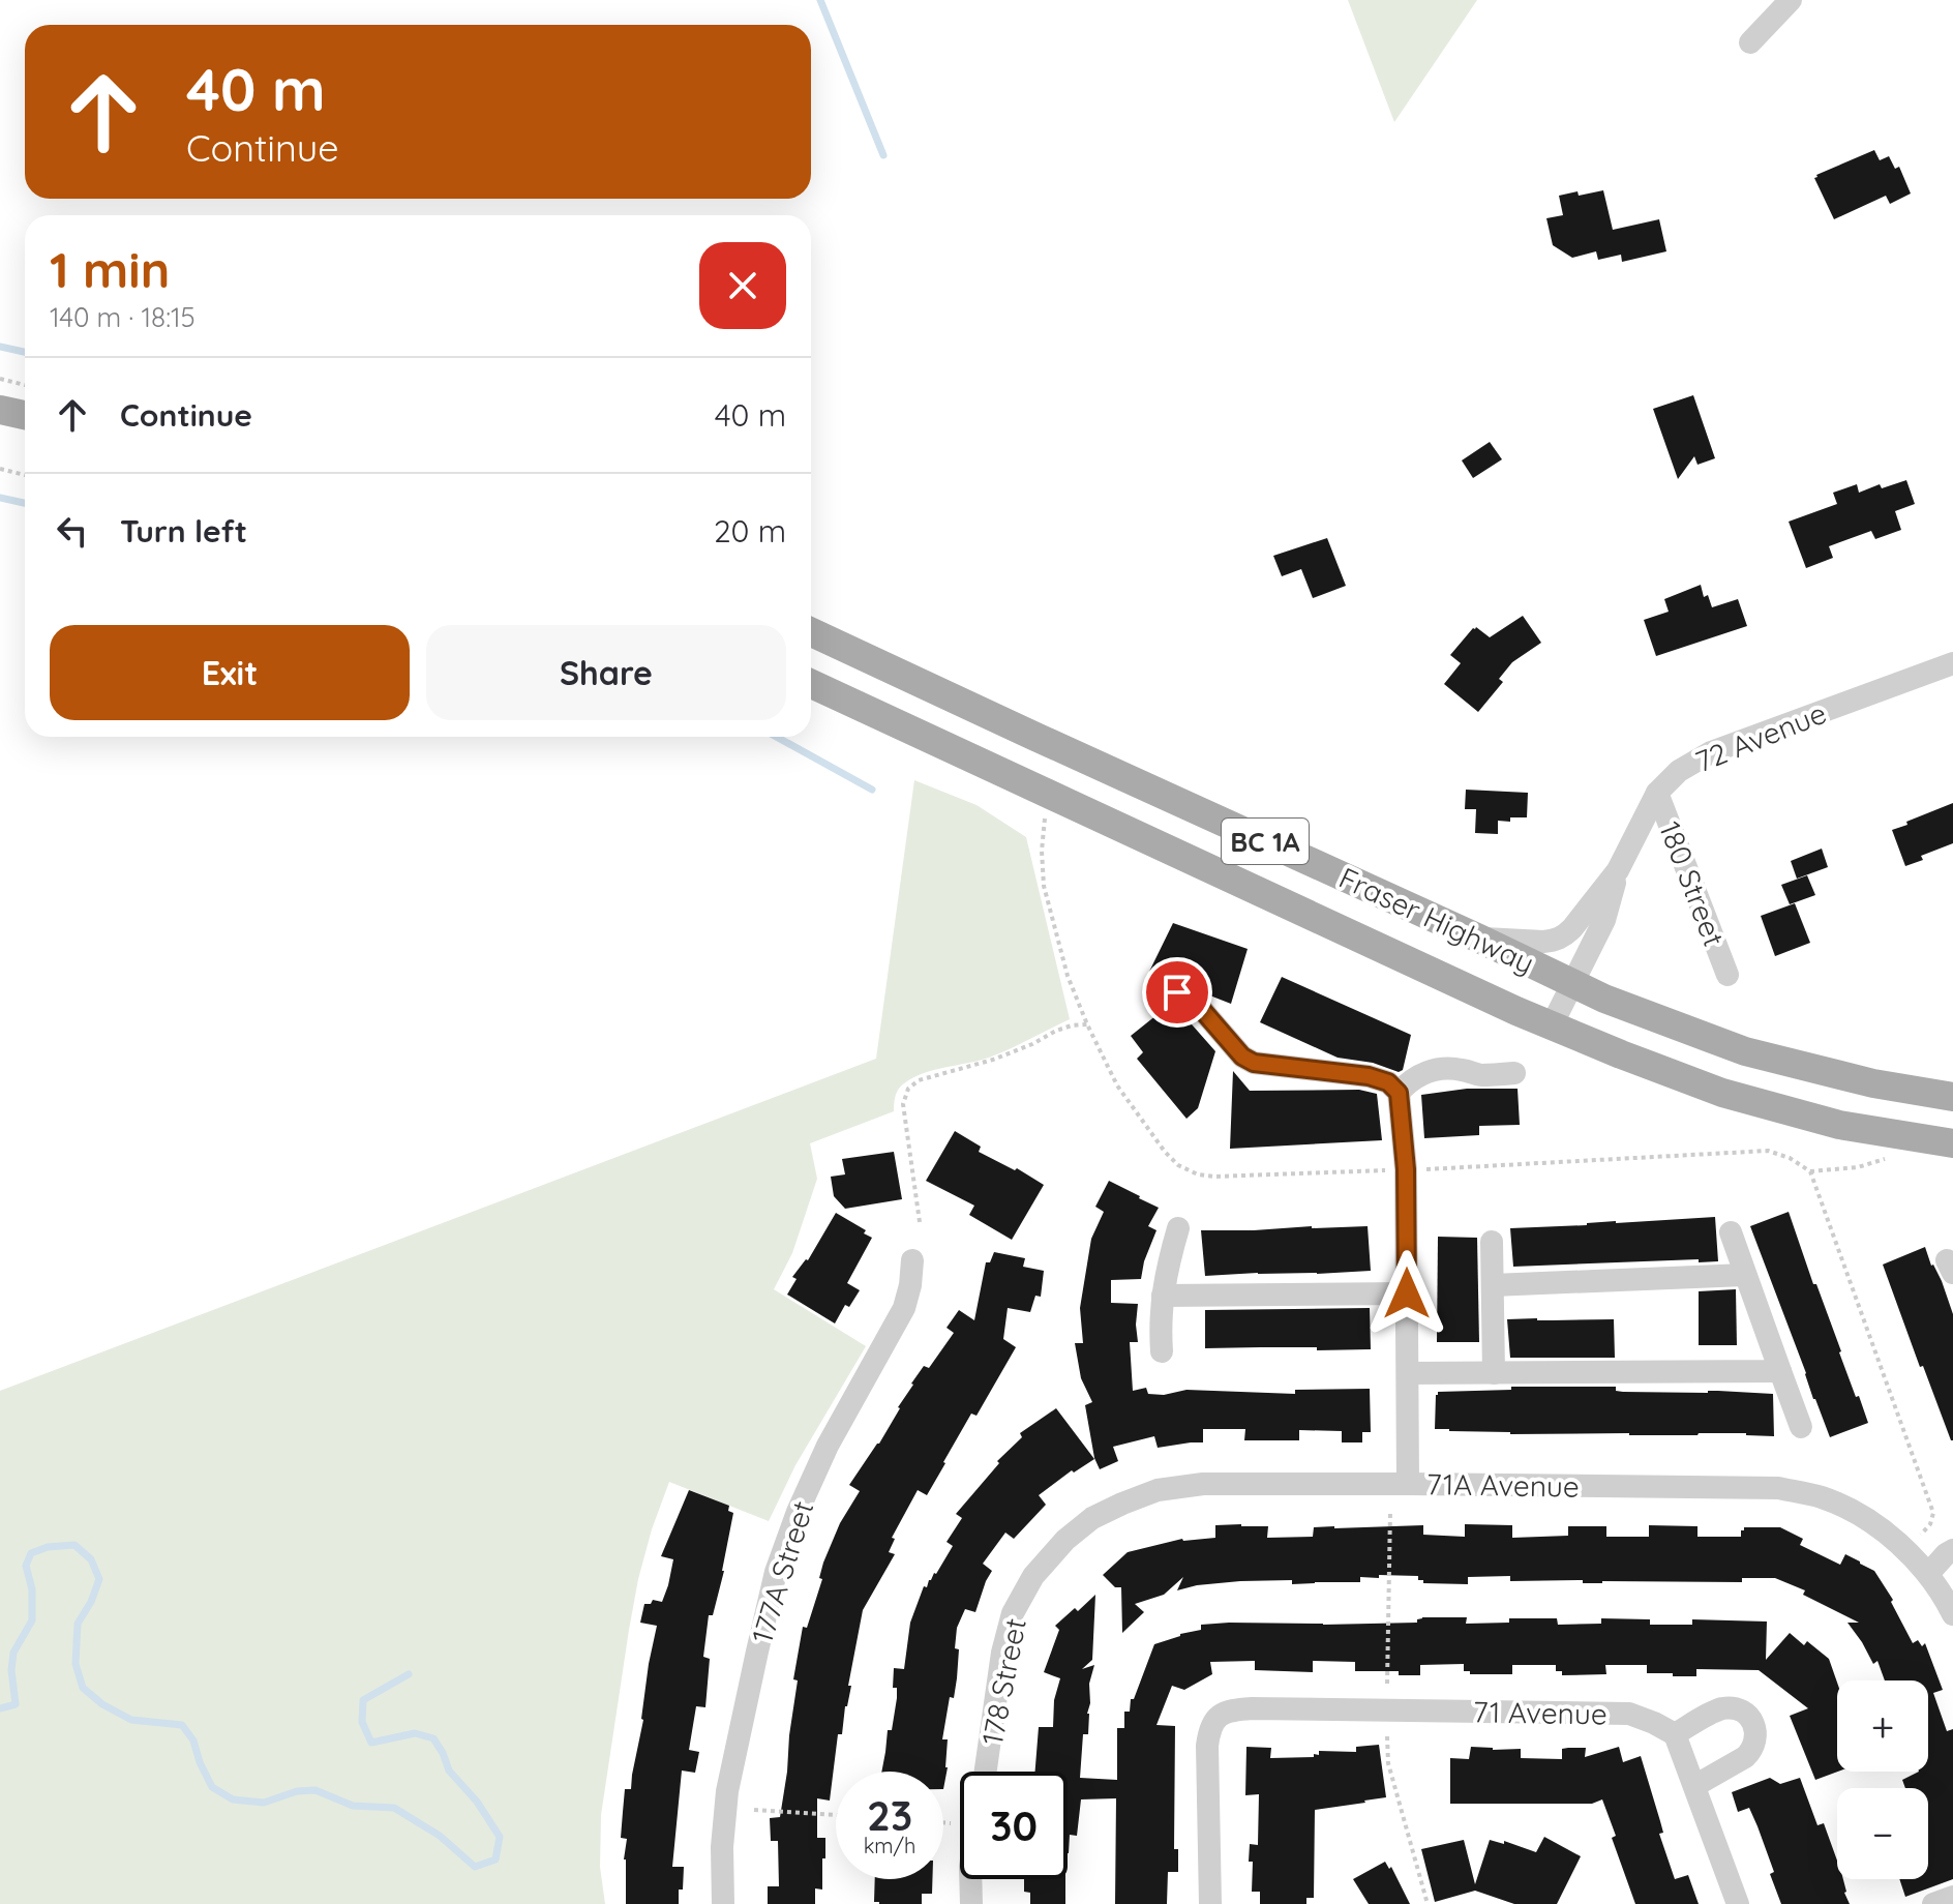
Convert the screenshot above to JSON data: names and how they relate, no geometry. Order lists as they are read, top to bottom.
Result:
{
  "streets": {
    "main road": ["BC 1A", "Fraser Highway"],
    "street": [
      "72 Avenue",
      "180 Street",
      "71A Avenue",
      "177A Street",
      "178 Street",
      "71 Avenue"
    ]
  },
  "crossings": [
    ["72 Avenue", "180 Street"],
    ["72 Avenue", "Fraser Highway"],
    ["71A Avenue", "178 Street"]
  ],
  "page": {
    "turn": ["40 m", "Continue"],
    "heading": ["1 min", "140 m · 18:15"],
    "list": [
      {
        "name": "Continue",
        "value": "40 m"
      },
      {
        "name": "Turn left",
        "value": "20 m"
      }
    ],
    "buttons": ["Exit", "Share"],
    "map_buttons": ["+", "−"],
    "speed": "23 km/h",
    "limit": "30"
  }
}
